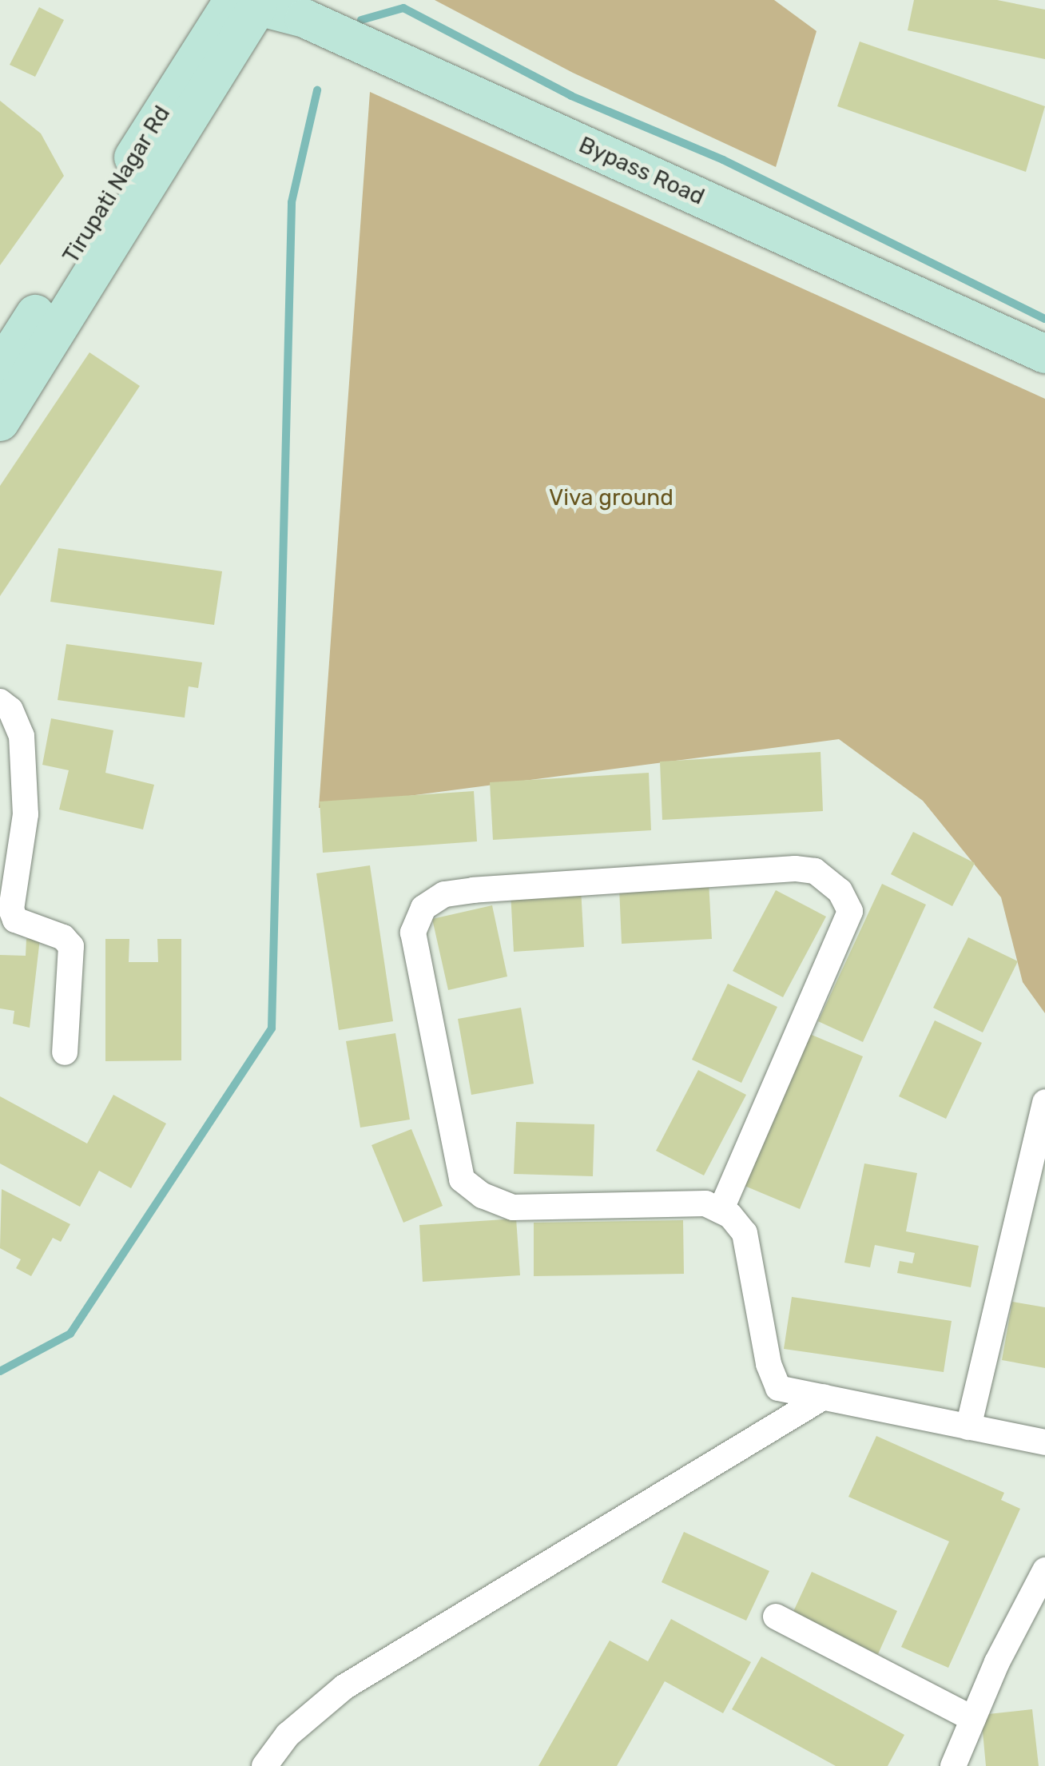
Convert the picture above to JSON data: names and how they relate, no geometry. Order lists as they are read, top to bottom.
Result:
{
  "streets": {
    "street": ["Bypass Road", "Tirupati Nagar Rd"]
  },
  "crossings": [
    ["Bypass Road", "Tirupati Nagar Rd"]
  ],
  "parks": ["Viva ground"]
}
